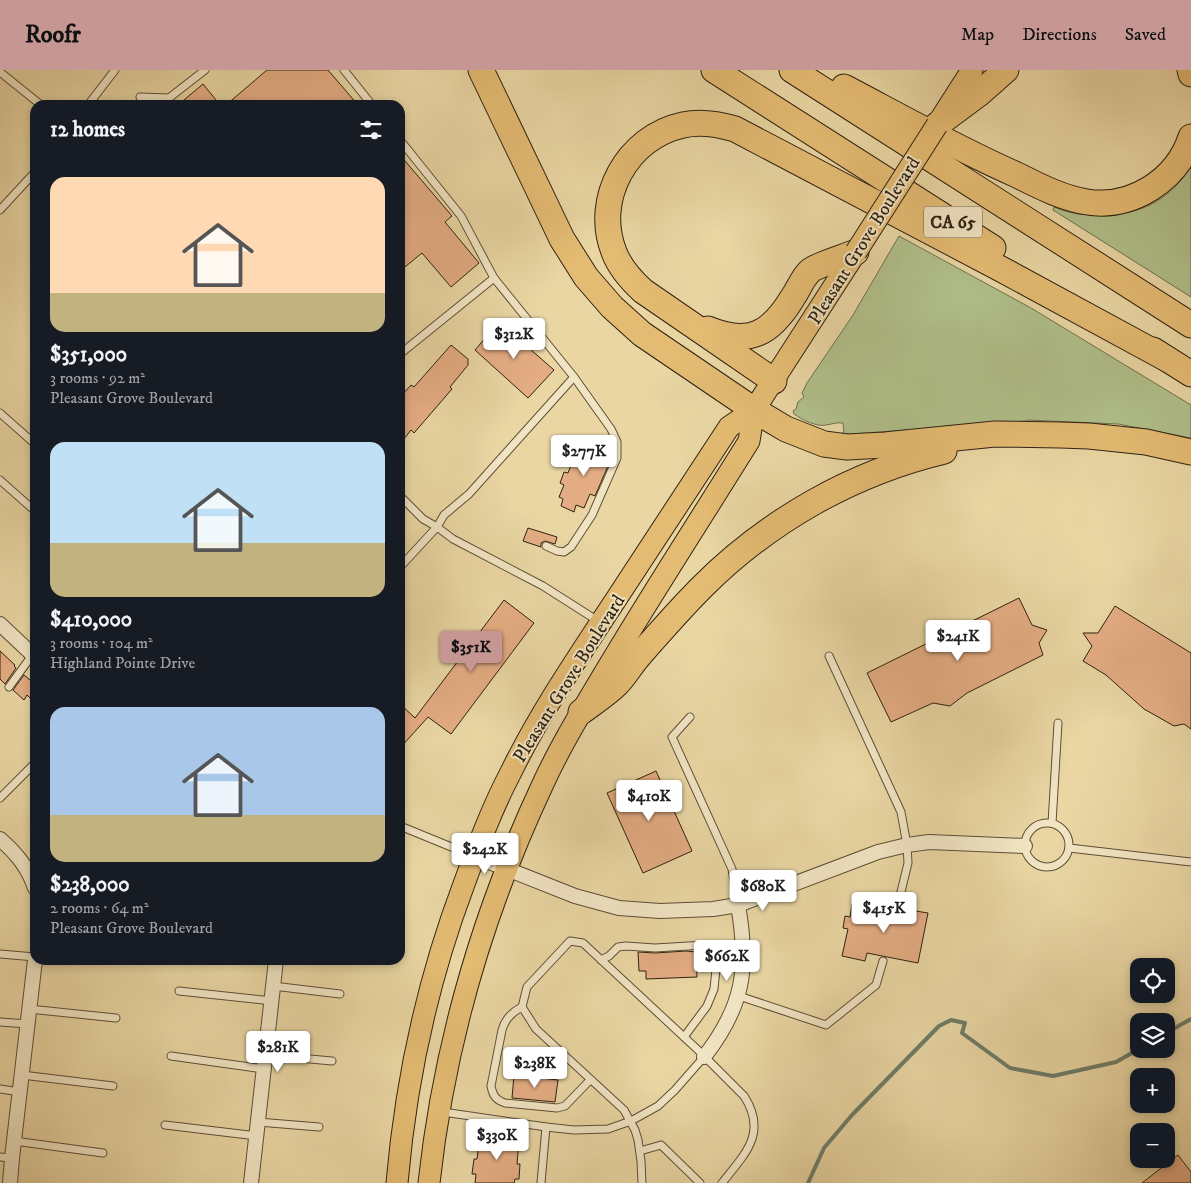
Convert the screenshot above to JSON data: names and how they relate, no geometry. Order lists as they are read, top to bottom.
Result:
{
  "streets": {
    "highway": ["CA 65"],
    "main road": ["Pleasant Grove Boulevard"]
  },
  "page": {
    "header": "Roofr",
    "nav": ["Map", "Directions", "Saved"],
    "heading": "12 homes",
    "list": [
      {
        "name": "$351,000",
        "note": "3 rooms · 92 m² · Pleasant Grove Boulevard"
      },
      {
        "name": "$410,000",
        "note": "3 rooms · 104 m² · Highland Pointe Drive"
      },
      {
        "name": "$238,000",
        "note": "2 rooms · 64 m² · Pleasant Grove Boulevard"
      }
    ],
    "price": [
      "$312K",
      "$277K",
      "$241K",
      "$351K",
      "$410K",
      "$242K",
      "$680K",
      "$415K",
      "$662K",
      "$281K",
      "$238K",
      "$330K"
    ],
    "map_buttons": ["+", "−"]
  }
}
